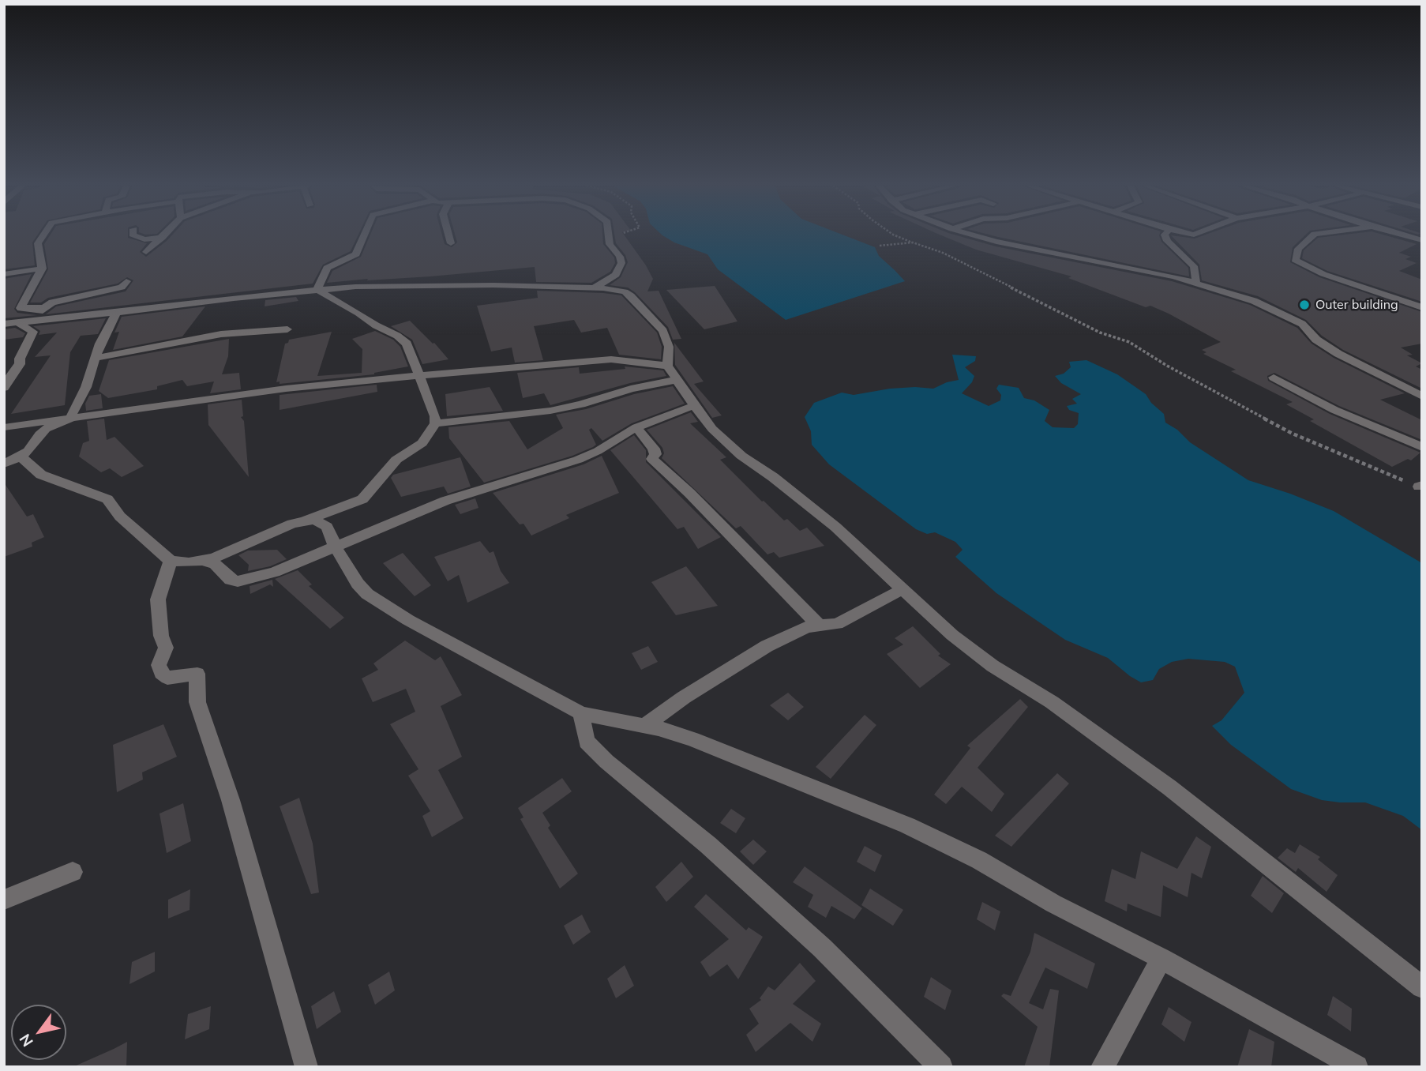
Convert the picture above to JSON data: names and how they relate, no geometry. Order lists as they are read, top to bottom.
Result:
{
  "places": ["Outer building"],
  "north": "bottom left"
}
